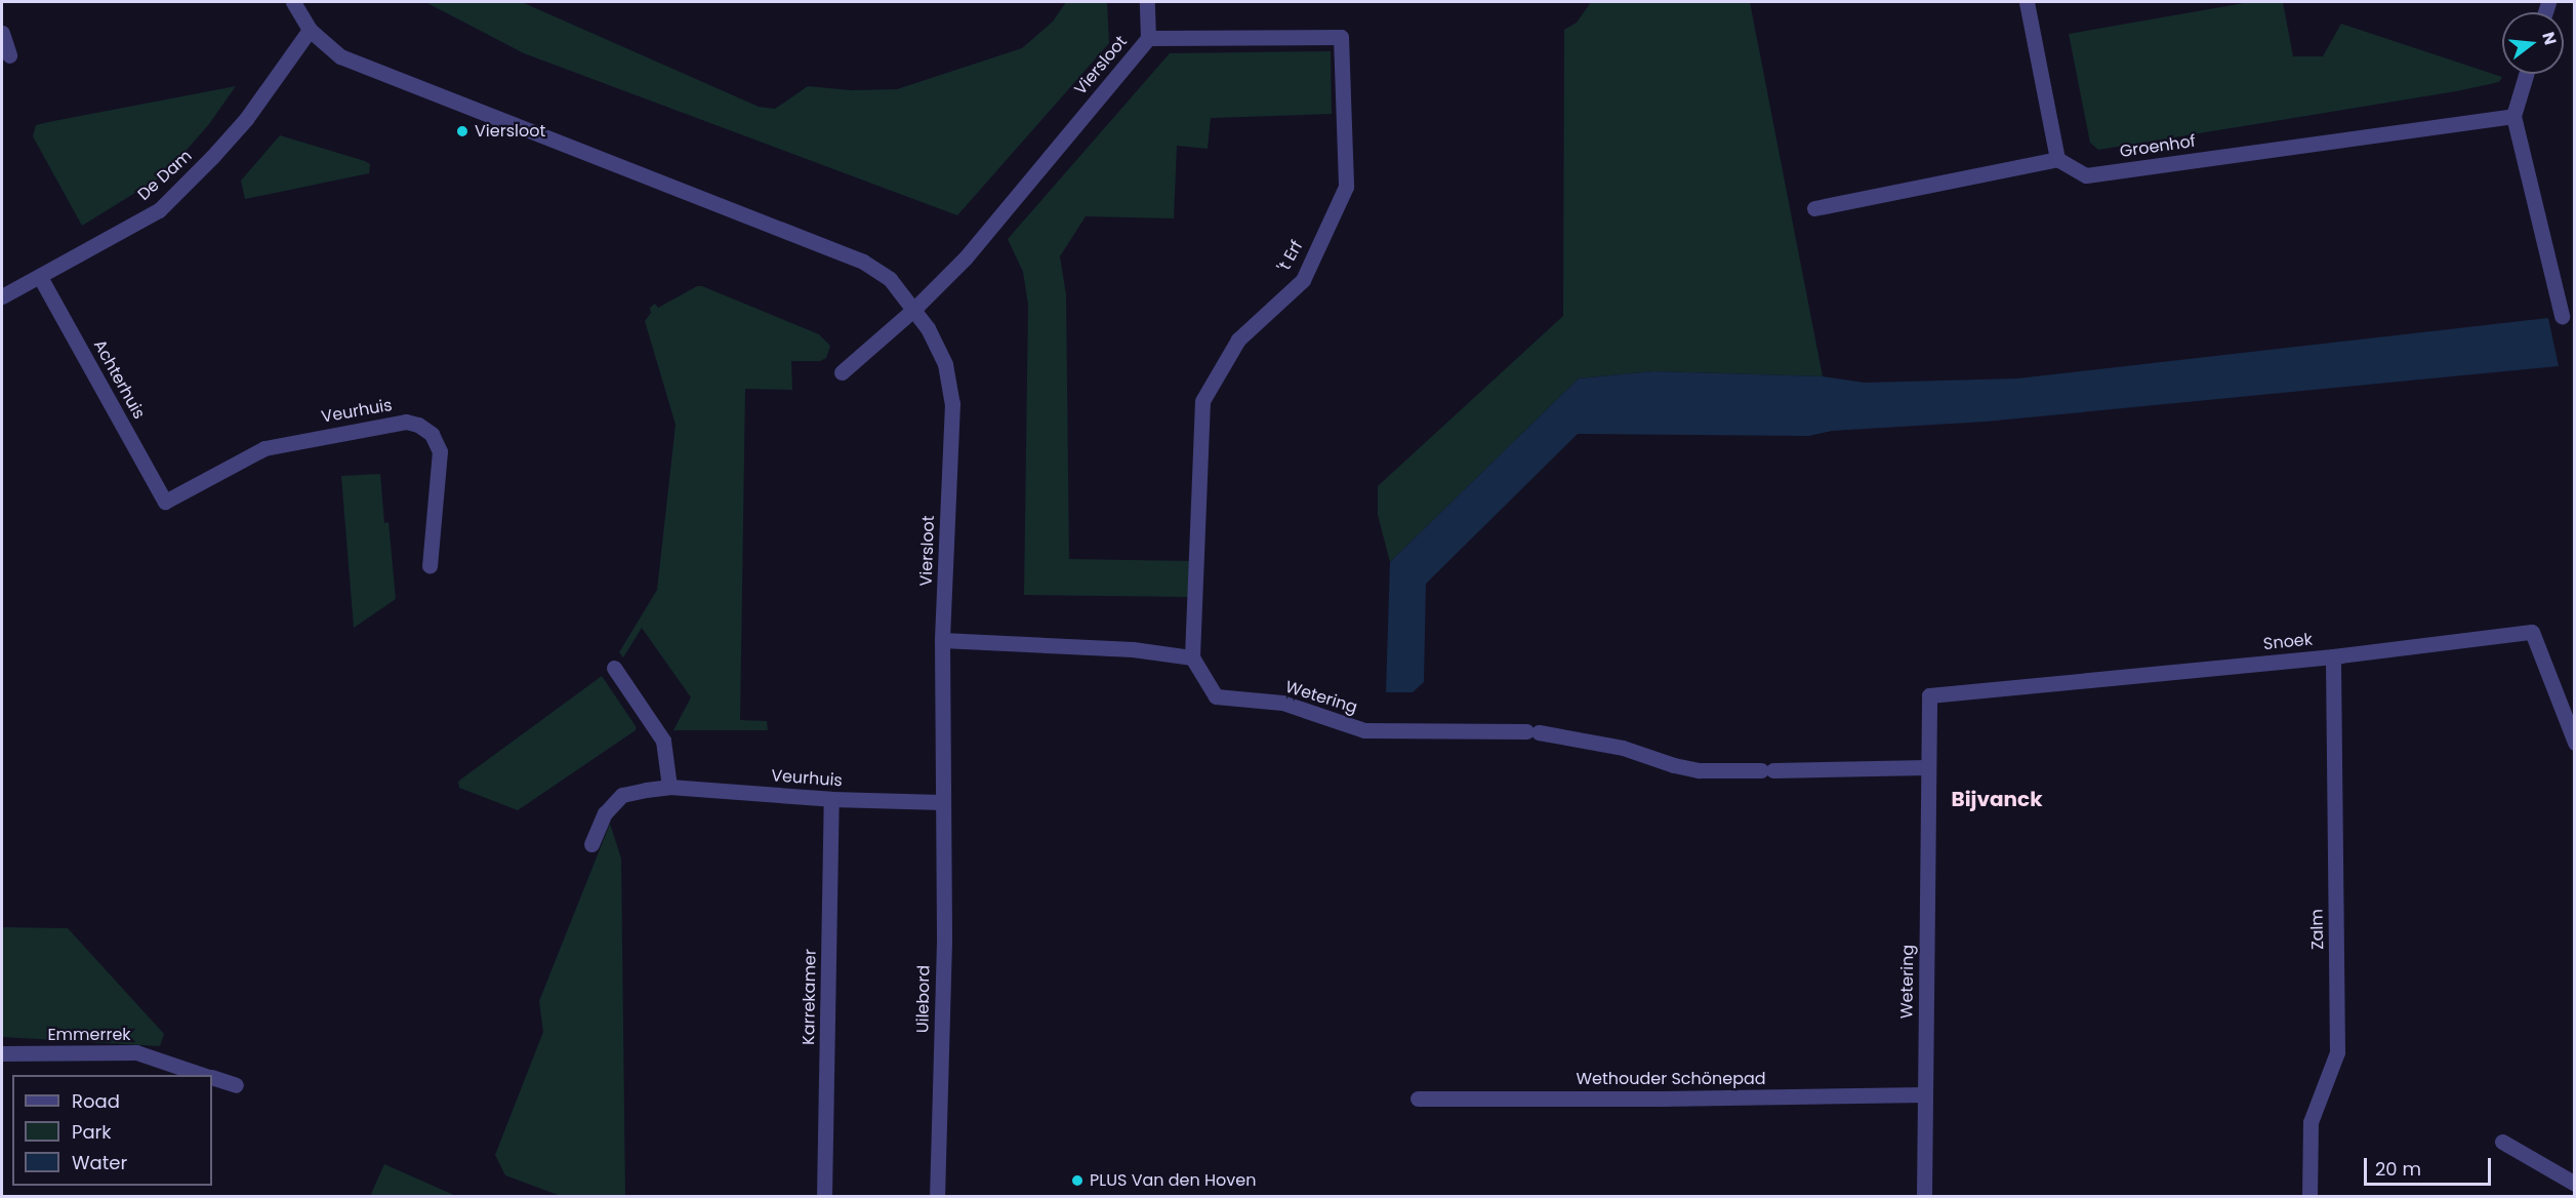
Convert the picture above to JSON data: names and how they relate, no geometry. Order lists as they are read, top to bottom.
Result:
{
  "streets": {
    "street": [
      "Viersloot",
      "Groenhof",
      "De Dam",
      "'t Erf",
      "Achterhuis",
      "Veurhuis",
      "Snoek",
      "Wetering",
      "Zalm",
      "Karrekamer",
      "Uilebord",
      "Emmerrek",
      "Wethouder Schönepad"
    ]
  },
  "crossings": [
    ["Viersloot", "De Dam"],
    ["Viersloot", "'t Erf"],
    ["Viersloot", "Veurhuis"],
    ["Viersloot", "Uilebord"],
    ["De Dam", "Achterhuis"],
    ["'t Erf", "Wetering"],
    ["Achterhuis", "Veurhuis"],
    ["Veurhuis", "Karrekamer"],
    ["Veurhuis", "Uilebord"],
    ["Snoek", "Wetering"],
    ["Snoek", "Zalm"],
    ["Wetering", "Wethouder Schönepad"]
  ],
  "districts": ["Bijvanck"],
  "places": ["Viersloot", "PLUS Van den Hoven"],
  "legend": ["Road", "Park", "Water"],
  "scale_bar": "20 m",
  "north": "right"
}
